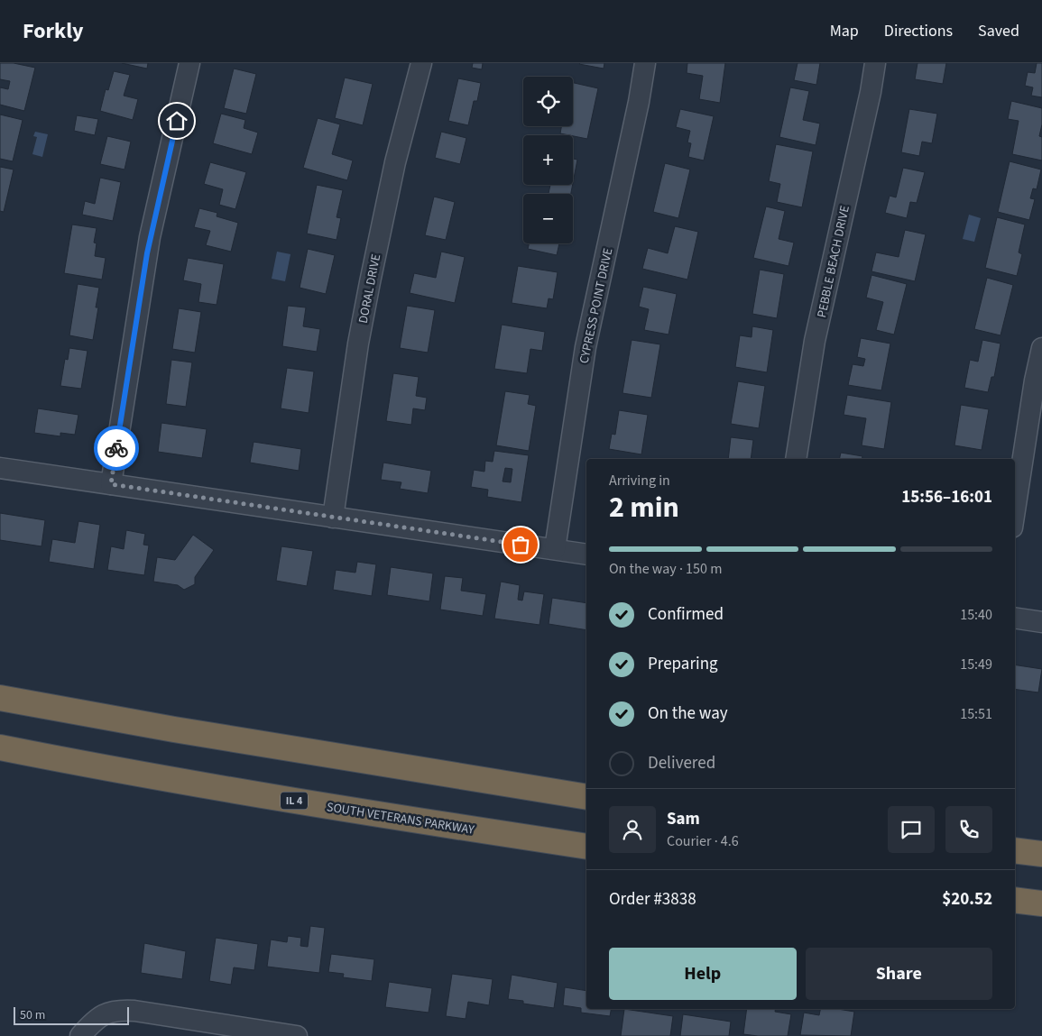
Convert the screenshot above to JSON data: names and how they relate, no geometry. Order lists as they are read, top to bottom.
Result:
{
  "streets": {
    "highway": ["IL 4", "SOUTH VETERANS PARKWAY"],
    "street": ["PEBBLE BEACH DRIVE", "DORAL DRIVE", "CYPRESS POINT DRIVE"]
  },
  "scale_bar": "50 m",
  "page": {
    "header": "Forkly",
    "nav": ["Map", "Directions", "Saved"],
    "map_buttons": ["+", "−"],
    "heading": ["2 min", "Arriving in", "15:56–16:01"],
    "panel": [
      "Sam",
      "Courier · 4.6",
      "Order #3838",
      "$20.52"
    ],
    "bar": "On the way · 150 m",
    "list": [
      ["Confirmed", "15:40"],
      ["Preparing", "15:49"],
      ["On the way", "15:51"],
      "Delivered"
    ],
    "buttons": ["Help", "Share"],
    "scale": "50 m"
  }
}
